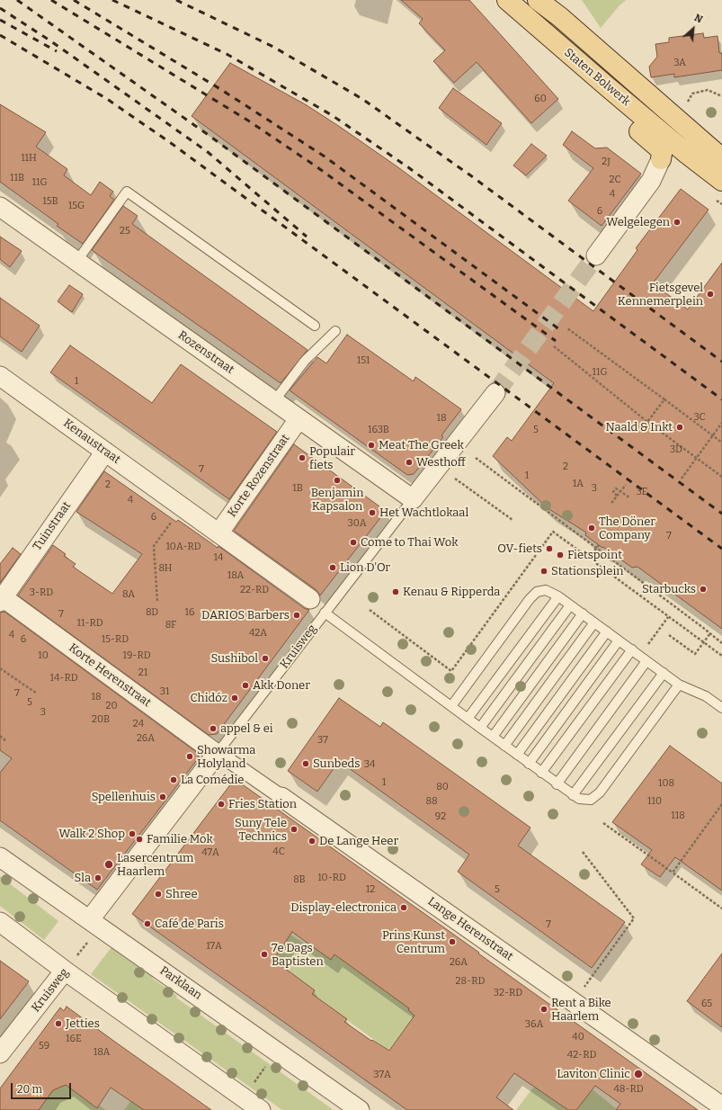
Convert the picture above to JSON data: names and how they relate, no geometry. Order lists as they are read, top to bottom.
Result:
{
  "streets": {
    "main road": ["Staten Bolwerk"],
    "street": [
      "Rozenstraat",
      "Kenaustraat",
      "Korte Rozenstraat",
      "Tuinstraat",
      "Kruisweg",
      "Korte Herenstraat",
      "Lange Herenstraat",
      "Parklaan"
    ]
  },
  "crossings": [
    ["Rozenstraat", "Korte Rozenstraat"],
    ["Rozenstraat", "Kruisweg"],
    ["Kenaustraat", "Korte Rozenstraat"],
    ["Kenaustraat", "Tuinstraat"],
    ["Tuinstraat", "Korte Herenstraat"],
    ["Kruisweg", "Korte Herenstraat"],
    ["Kruisweg", "Lange Herenstraat"],
    ["Kruisweg", "Parklaan"],
    ["Korte Herenstraat", "Lange Herenstraat"]
  ],
  "places": [
    "Welgelegen",
    "Fietsgevel Kennemerplein",
    "Naald & Inkt",
    "Meat The Greek",
    "Populair fiets",
    "Westhoff",
    "Benjamin Kapsalon",
    "Het Wachtlokaal",
    "The Döner Company",
    "Come to Thai Wok",
    "OV-fiets",
    "Fietspoint",
    "Lion D'Or",
    "Stationsplein",
    "Starbucks",
    "Kenau & Ripperda",
    "DARIOS Barbers",
    "Sushibol",
    "Akk Doner",
    "Chidóz",
    "appel & ei",
    "Showarma Holyland",
    "Sunbeds",
    "La Comédie",
    "Spellenhuis",
    "Fries Station",
    "Suny Tele Technics",
    "Walk 2 Shop",
    "Familie Mok",
    "De Lange Heer",
    "Lasercentrum Haarlem",
    "Sla",
    "Shree",
    "Display-electronica",
    "Café de Paris",
    "Prins Kunst Centrum",
    "7e Dags Baptisten",
    "Rent a Bike Haarlem",
    "Jetties",
    "Laviton Clinic"
  ],
  "house_numbers": [
    "3A",
    "60",
    "11H",
    "2J",
    "11B",
    "2C",
    "11G",
    "4",
    "15B",
    "15G",
    "6",
    "25",
    "151",
    "11G",
    "1",
    "3C",
    "18",
    "163B",
    "5",
    "3D",
    "2",
    "7",
    "1",
    "1A",
    "2",
    "1B",
    "3",
    "3E",
    "4",
    "6",
    "30A",
    "7",
    "10A-RD",
    "14",
    "8H",
    "18A",
    "22-RD",
    "3-RD",
    "8A",
    "8D",
    "16",
    "7",
    "11-RD",
    "8F",
    "42A",
    "4",
    "6",
    "15-RD",
    "10",
    "19-RD",
    "21",
    "14-RD",
    "31",
    "7",
    "18",
    "5",
    "20",
    "3",
    "20B",
    "24",
    "26A",
    "37",
    "34",
    "1",
    "108",
    "80",
    "88",
    "110",
    "118",
    "92",
    "4C",
    "47A",
    "10-RD",
    "8B",
    "12",
    "5",
    "7",
    "17A",
    "26A",
    "28-RD",
    "32-RD",
    "65",
    "36A",
    "40",
    "16E",
    "59",
    "18A",
    "42-RD",
    "37A",
    "48-RD"
  ],
  "scale_bar": "20 m",
  "north": "top right"
}
